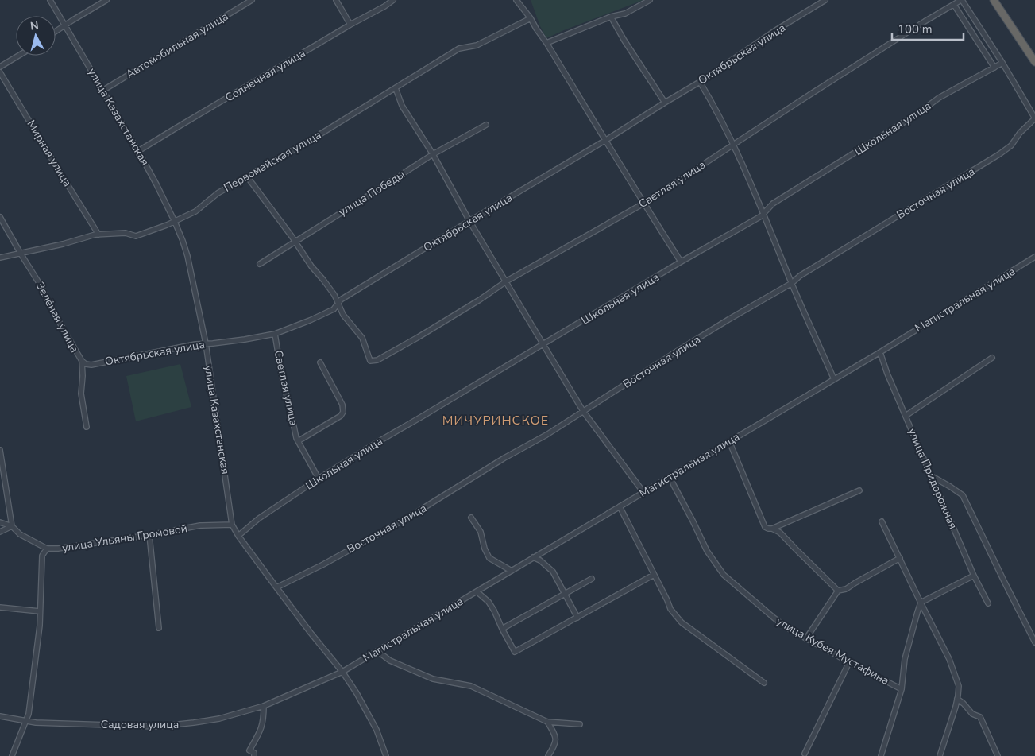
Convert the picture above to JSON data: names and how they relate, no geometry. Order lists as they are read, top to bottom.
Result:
{
  "streets": {
    "street": [
      "Автомобильная улица",
      "Октябрьская улица",
      "Солнечная улица",
      "улица Казахстанская",
      "Школьная улица",
      "Мирная улица",
      "Первомайская улица",
      "Светлая улица",
      "улица Победы",
      "Восточная улица",
      "Магистральная улица",
      "Зелёная улица",
      "улица Придорожная",
      "улица Ульяны Громовой",
      "улица Кубея Мустафина",
      "Садовая улица"
    ]
  },
  "crossings": [
    ["Автомобильная улица", "улица Казахстанская"],
    ["Октябрьская улица", "улица Казахстанская"],
    ["Октябрьская улица", "Светлая улица"],
    ["Октябрьская улица", "Зелёная улица"],
    ["Солнечная улица", "улица Казахстанская"],
    ["улица Казахстанская", "Школьная улица"],
    ["улица Казахстанская", "Первомайская улица"],
    ["улица Казахстанская", "Восточная улица"],
    ["улица Казахстанская", "Магистральная улица"],
    ["улица Казахстанская", "улица Ульяны Громовой"],
    ["улица Казахстанская", "Садовая улица"],
    ["Школьная улица", "Светлая улица"],
    ["Мирная улица", "Первомайская улица"],
    ["Первомайская улица", "Зелёная улица"],
    ["Магистральная улица", "улица Придорожная"],
    ["Магистральная улица", "улица Кубея Мустафина"],
    ["Магистральная улица", "Садовая улица"]
  ],
  "districts": ["МИЧУРИНСКОЕ"],
  "scale_bar": "100 m",
  "north": "top"
}
